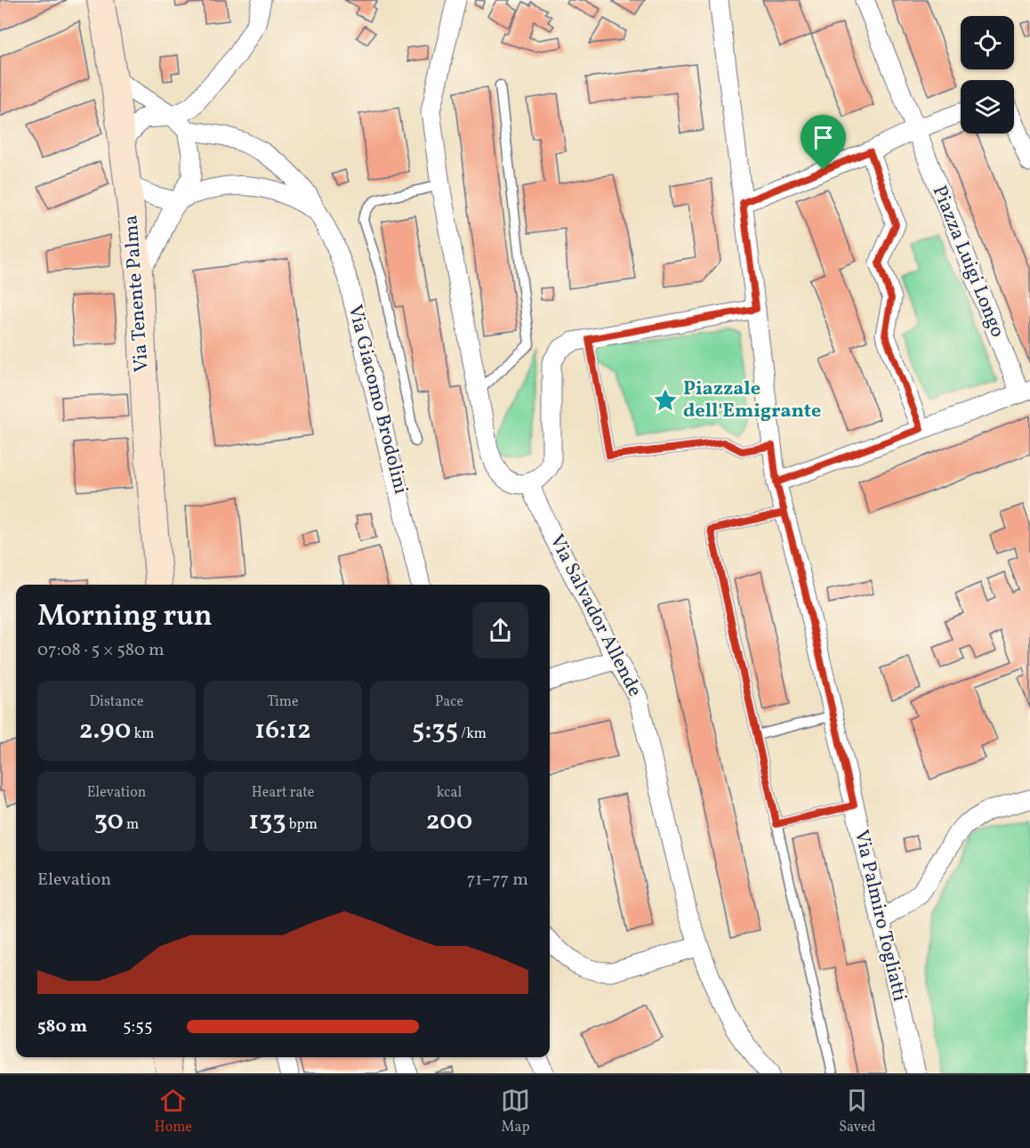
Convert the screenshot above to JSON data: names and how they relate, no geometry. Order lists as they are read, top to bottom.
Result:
{
  "streets": {
    "main road": ["Via Tenente Palma"],
    "street": [
      "Piazza Luigi Longo",
      "Via Giacomo Brodolini",
      "Via Salvador Allende",
      "Via Palmiro Togliatti"
    ]
  },
  "crossings": [
    ["Via Tenente Palma", "Via Giacomo Brodolini"]
  ],
  "places": {
    "place": ["Piazzale dell'Emigrante"]
  },
  "page": {
    "heading": ["Morning run", "07:08 · 5 × 580 m"],
    "stats": [
      ["Distance", "2.90 km"],
      ["Time", "16:12"],
      ["Pace", "5:35 /km"],
      ["Elevation", "30 m"],
      ["Heart rate", "133 bpm"],
      ["kcal", "200"]
    ],
    "chart": ["Elevation", "71–77 m"],
    "list": [
      {
        "name": "580 m",
        "note": "5:55"
      }
    ],
    "tabs": ["Home", "Map", "Saved"]
  }
}
